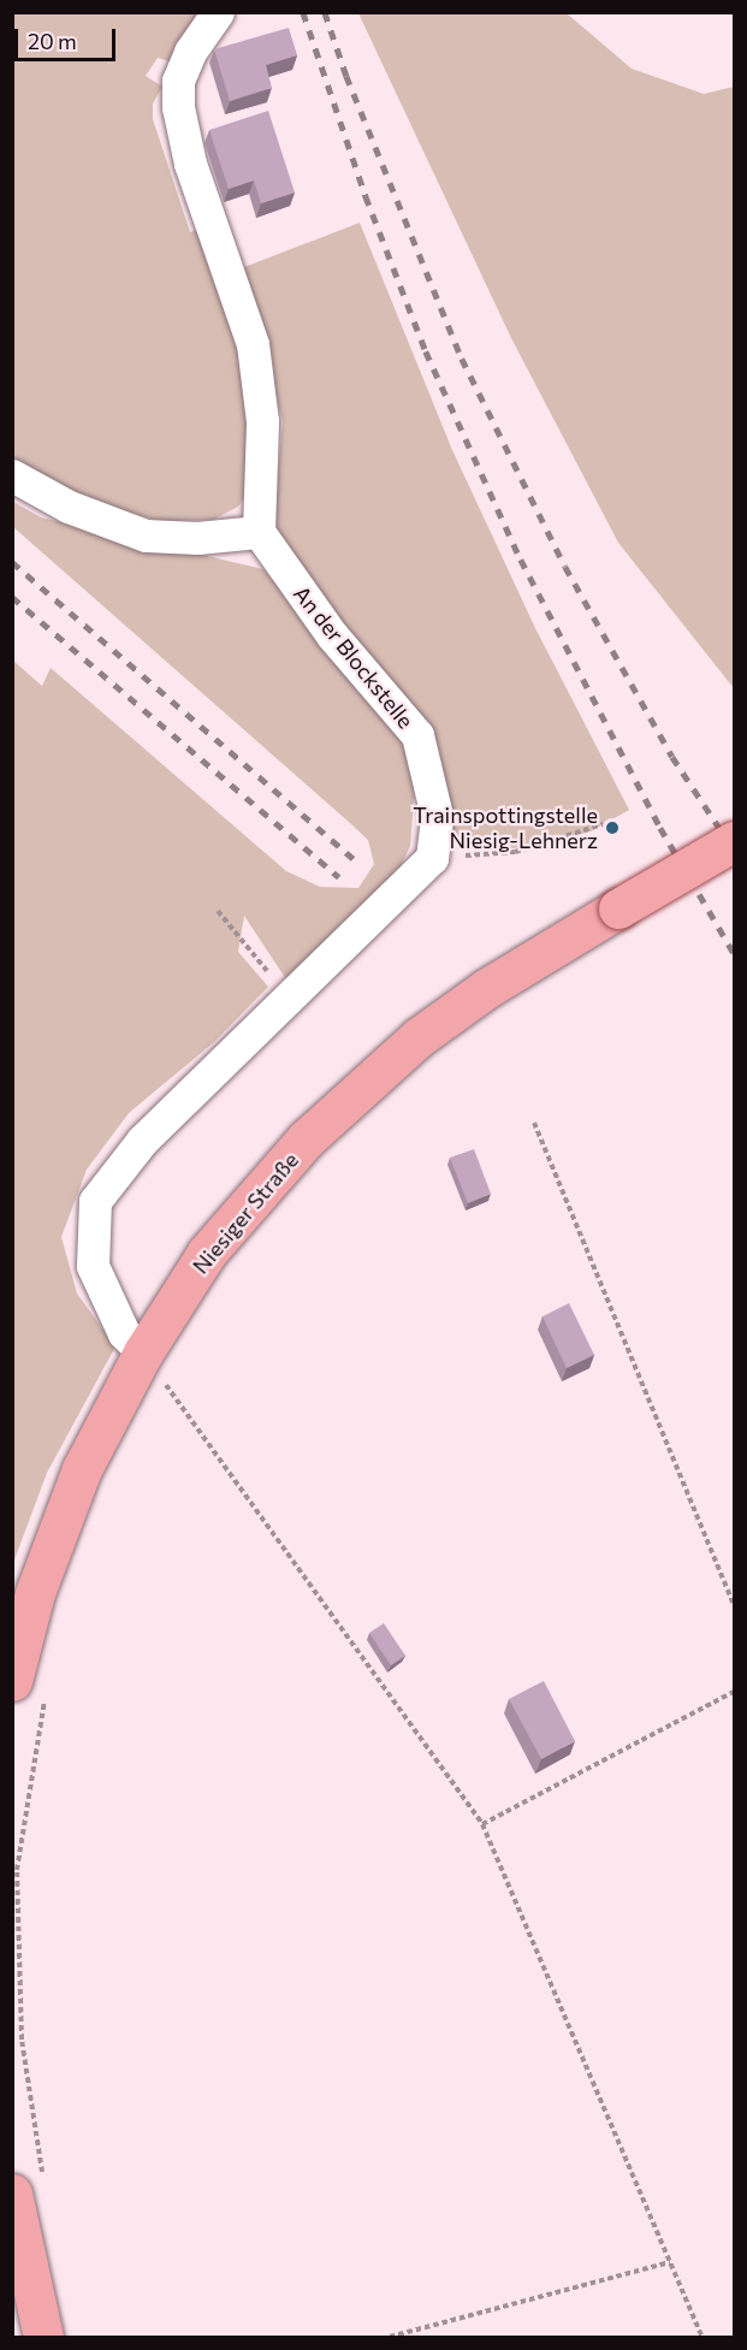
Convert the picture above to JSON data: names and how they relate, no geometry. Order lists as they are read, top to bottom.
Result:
{
  "streets": {
    "main road": ["Niesiger Straße"],
    "street": ["An der Blockstelle"]
  },
  "places": ["Trainspottingstelle Niesig-Lehnerz"],
  "scale_bar": "20 m"
}
